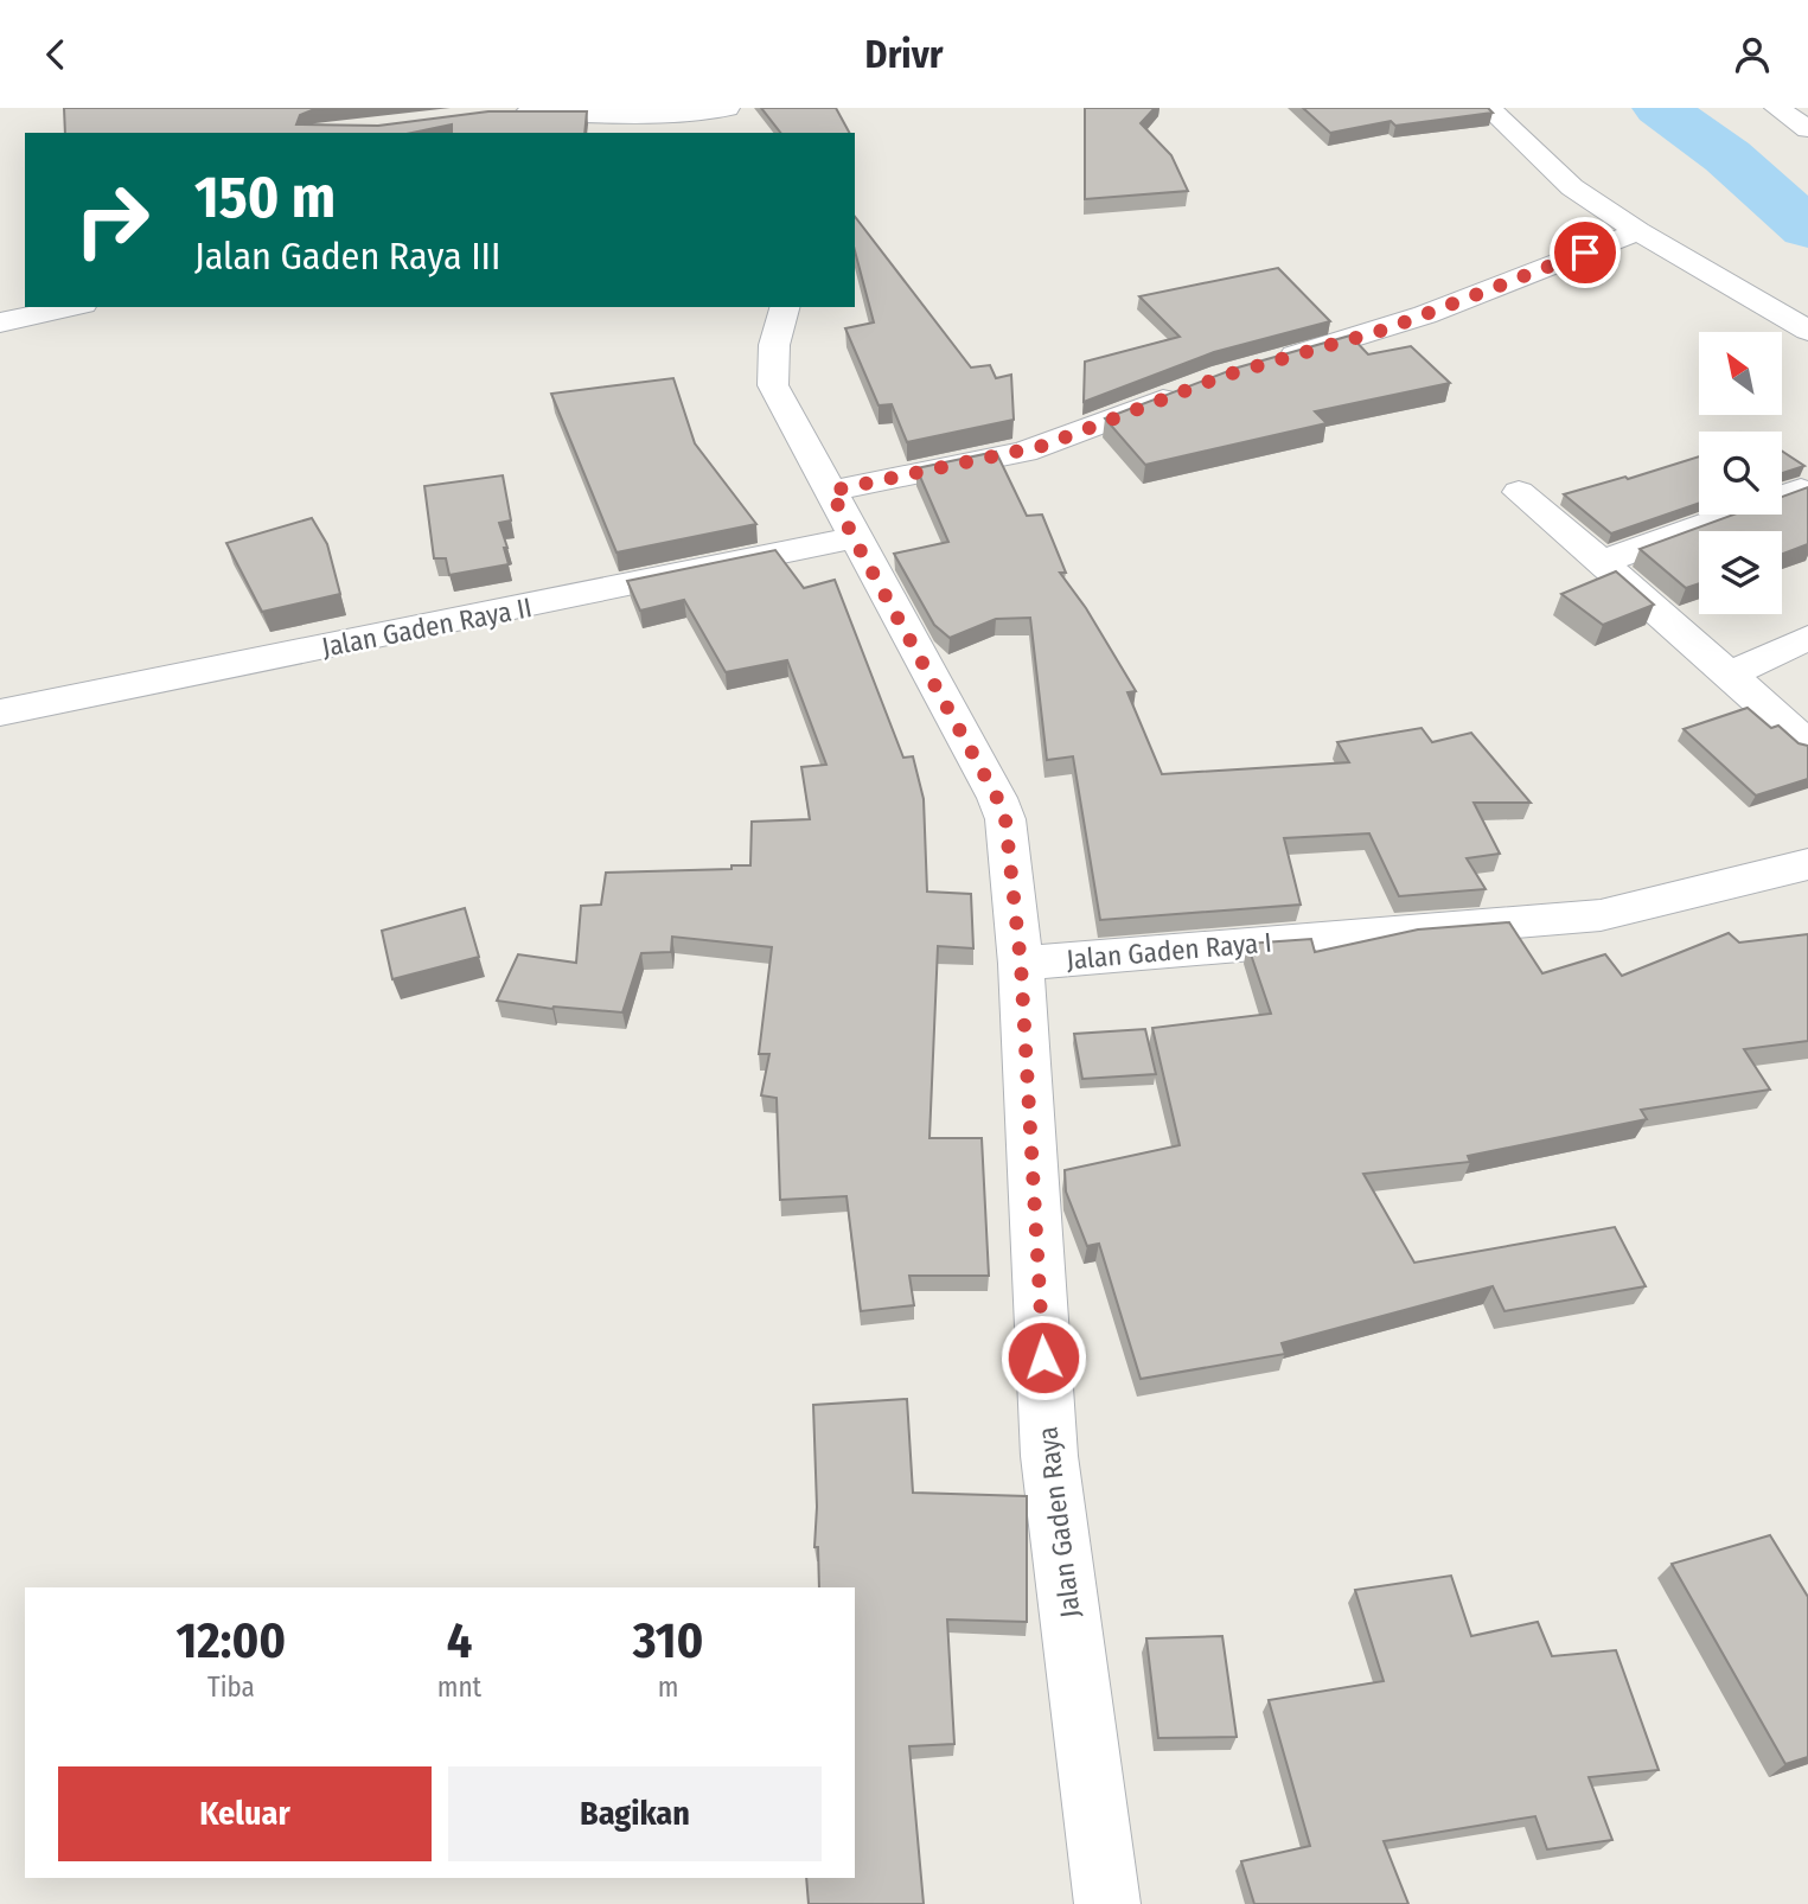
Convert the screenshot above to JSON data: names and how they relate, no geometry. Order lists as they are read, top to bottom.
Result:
{
  "streets": {
    "street": ["Jalan Gaden Raya II", "Jalan Gaden Raya I", "Jalan Gaden Raya"]
  },
  "crossings": [
    ["Jalan Gaden Raya II", "Jalan Gaden Raya"],
    ["Jalan Gaden Raya I", "Jalan Gaden Raya"]
  ],
  "north": "top left",
  "page": {
    "header": "Drivr",
    "turn": ["150 m", "Jalan Gaden Raya III"],
    "eta": [
      "12:00",
      "Tiba",
      "4",
      "mnt",
      "310",
      "m"
    ],
    "buttons": ["Keluar", "Bagikan"]
  }
}
